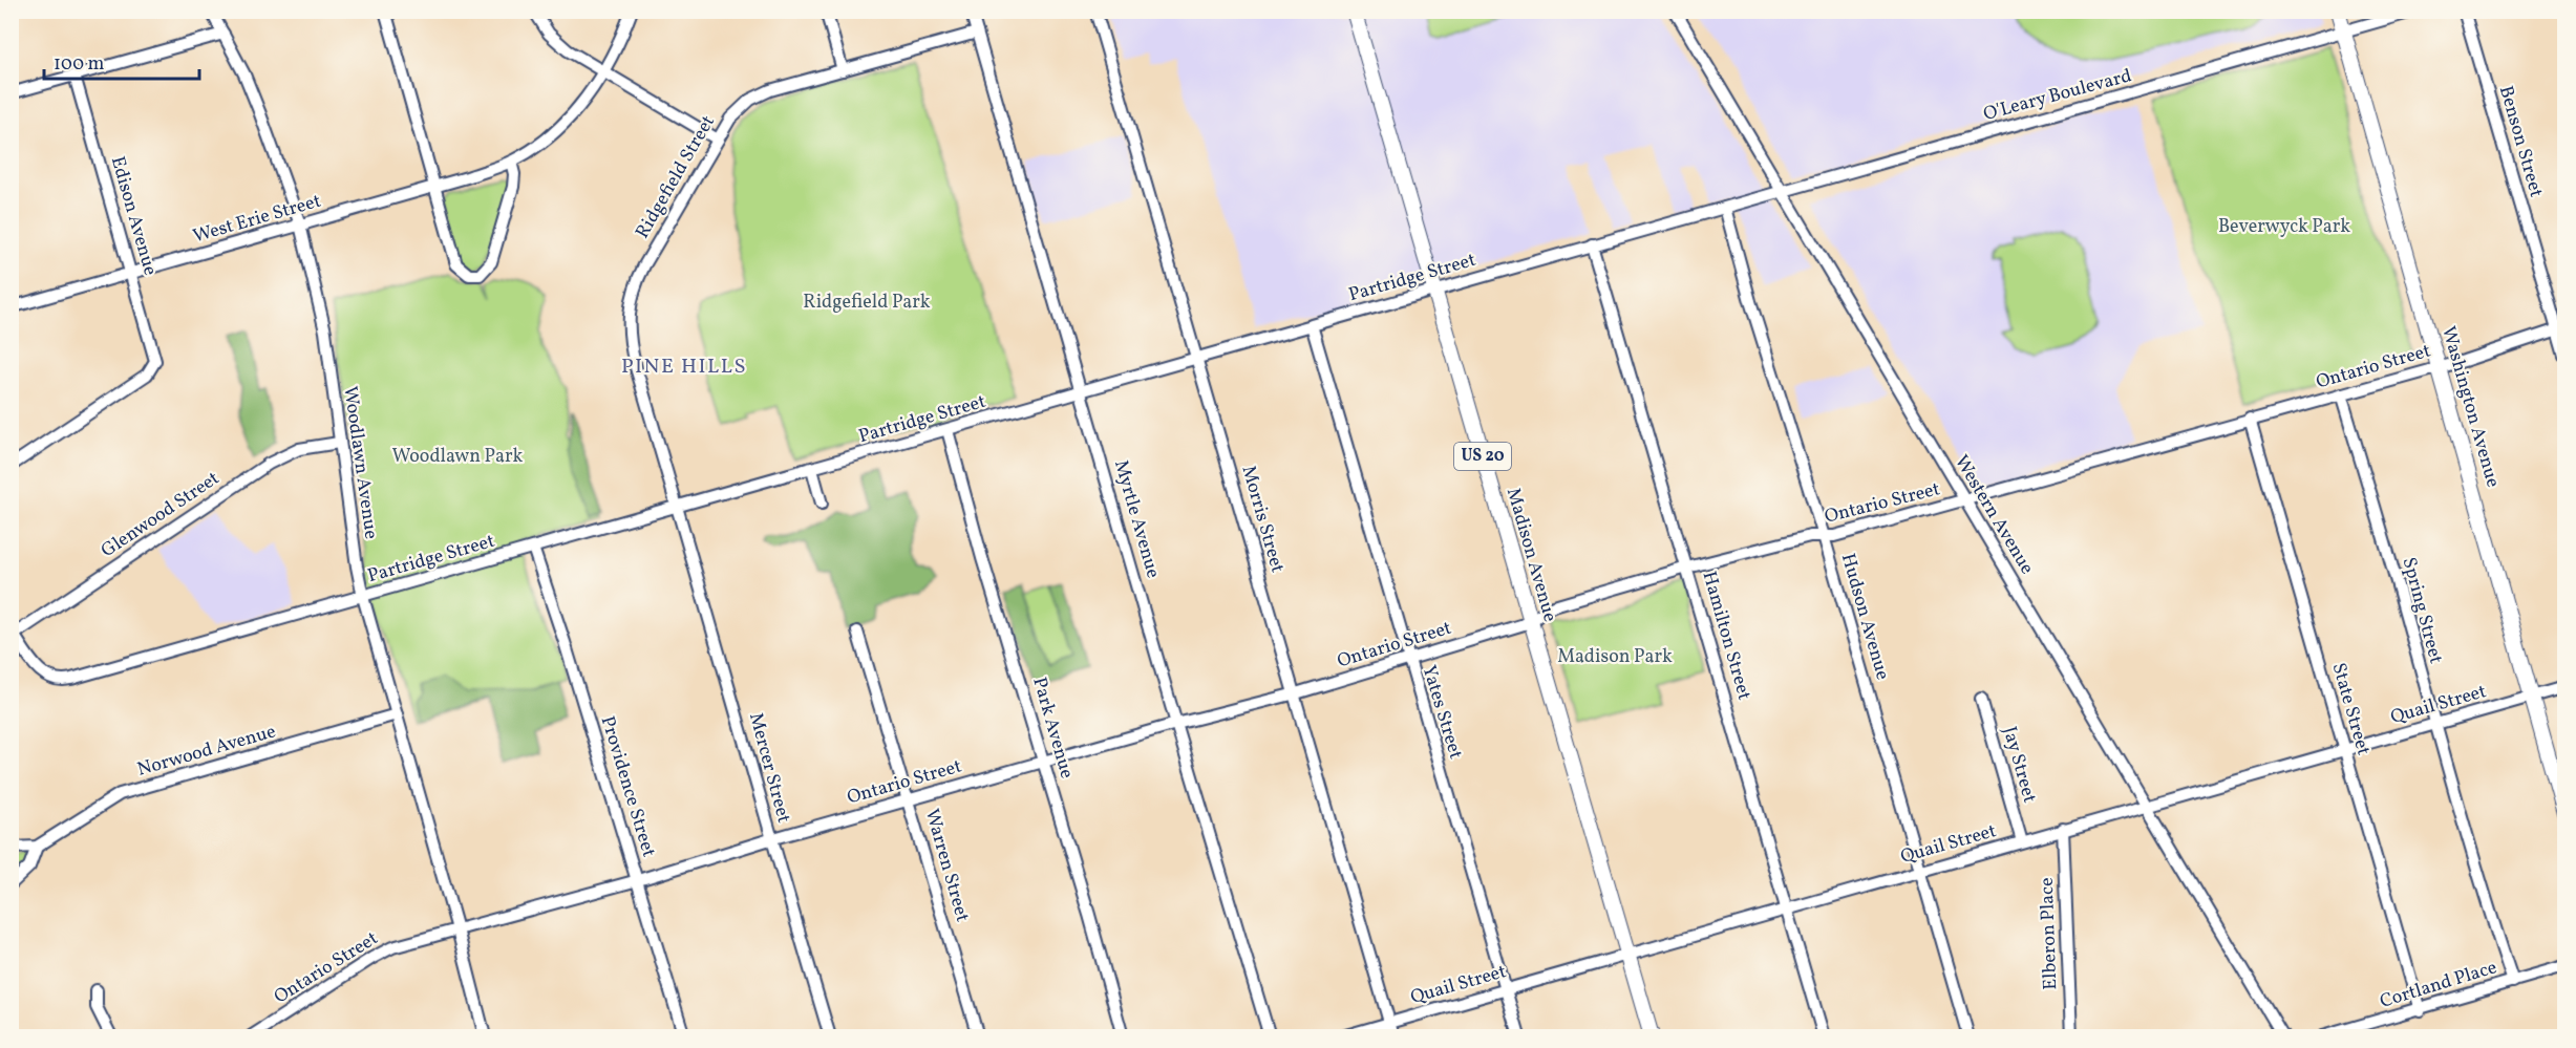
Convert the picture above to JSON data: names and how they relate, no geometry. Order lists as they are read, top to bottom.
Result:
{
  "streets": {
    "main road": ["Washington Avenue", "US 20", "Madison Avenue"],
    "street": [
      "O'Leary Boulevard",
      "Benson Street",
      "Ridgefield Street",
      "Edison Avenue",
      "West Erie Street",
      "Partridge Street",
      "Ontario Street",
      "Woodlawn Avenue",
      "Glenwood Street",
      "Western Avenue",
      "Myrtle Avenue",
      "Morris Street",
      "Spring Street",
      "Hudson Avenue",
      "Hamilton Street",
      "Quail Street",
      "State Street",
      "Yates Street",
      "Park Avenue",
      "Norwood Avenue",
      "Jay Street",
      "Mercer Street",
      "Providence Street",
      "Warren Street",
      "Elberon Place",
      "Cortland Place"
    ]
  },
  "crossings": [
    ["O'Leary Boulevard", "Partridge Street"],
    ["O'Leary Boulevard", "Washington Avenue"],
    ["O'Leary Boulevard", "Western Avenue"],
    ["Benson Street", "Ontario Street"],
    ["Ridgefield Street", "Partridge Street"],
    ["Ridgefield Street", "Myrtle Avenue"],
    ["Ridgefield Street", "Mercer Street"],
    ["Edison Avenue", "West Erie Street"],
    ["West Erie Street", "Woodlawn Avenue"],
    ["Partridge Street", "Woodlawn Avenue"],
    ["Partridge Street", "Glenwood Street"],
    ["Partridge Street", "Western Avenue"],
    ["Partridge Street", "Myrtle Avenue"],
    ["Partridge Street", "Morris Street"],
    ["Partridge Street", "Madison Avenue"],
    ["Partridge Street", "Hudson Avenue"],
    ["Partridge Street", "Hamilton Street"],
    ["Partridge Street", "Yates Street"],
    ["Partridge Street", "Park Avenue"],
    ["Partridge Street", "Mercer Street"],
    ["Partridge Street", "Providence Street"],
    ["Ontario Street", "Washington Avenue"],
    ["Ontario Street", "Woodlawn Avenue"],
    ["Ontario Street", "Western Avenue"],
    ["Ontario Street", "Myrtle Avenue"],
    ["Ontario Street", "Morris Street"],
    ["Ontario Street", "Madison Avenue"],
    ["Ontario Street", "Spring Street"],
    ["Ontario Street", "Hudson Avenue"],
    ["Ontario Street", "Hamilton Street"],
    ["Ontario Street", "State Street"],
    ["Ontario Street", "Yates Street"],
    ["Ontario Street", "Park Avenue"],
    ["Ontario Street", "Mercer Street"],
    ["Ontario Street", "Providence Street"],
    ["Ontario Street", "Warren Street"],
    ["Washington Avenue", "Quail Street"],
    ["Woodlawn Avenue", "Glenwood Street"],
    ["Woodlawn Avenue", "Norwood Avenue"],
    ["Western Avenue", "Quail Street"],
    ["Morris Street", "Quail Street"],
    ["Madison Avenue", "Quail Street"],
    ["Spring Street", "Quail Street"],
    ["Spring Street", "Cortland Place"],
    ["Hudson Avenue", "Quail Street"],
    ["Hamilton Street", "Quail Street"],
    ["Quail Street", "State Street"],
    ["Quail Street", "Yates Street"],
    ["Quail Street", "Jay Street"],
    ["Quail Street", "Elberon Place"],
    ["State Street", "Cortland Place"]
  ],
  "districts": ["PINE HILLS"],
  "parks": [
    "Beverwyck Park",
    "Ridgefield Park",
    "Woodlawn Park",
    "Madison Park"
  ],
  "scale_bar": "100 m"
}
